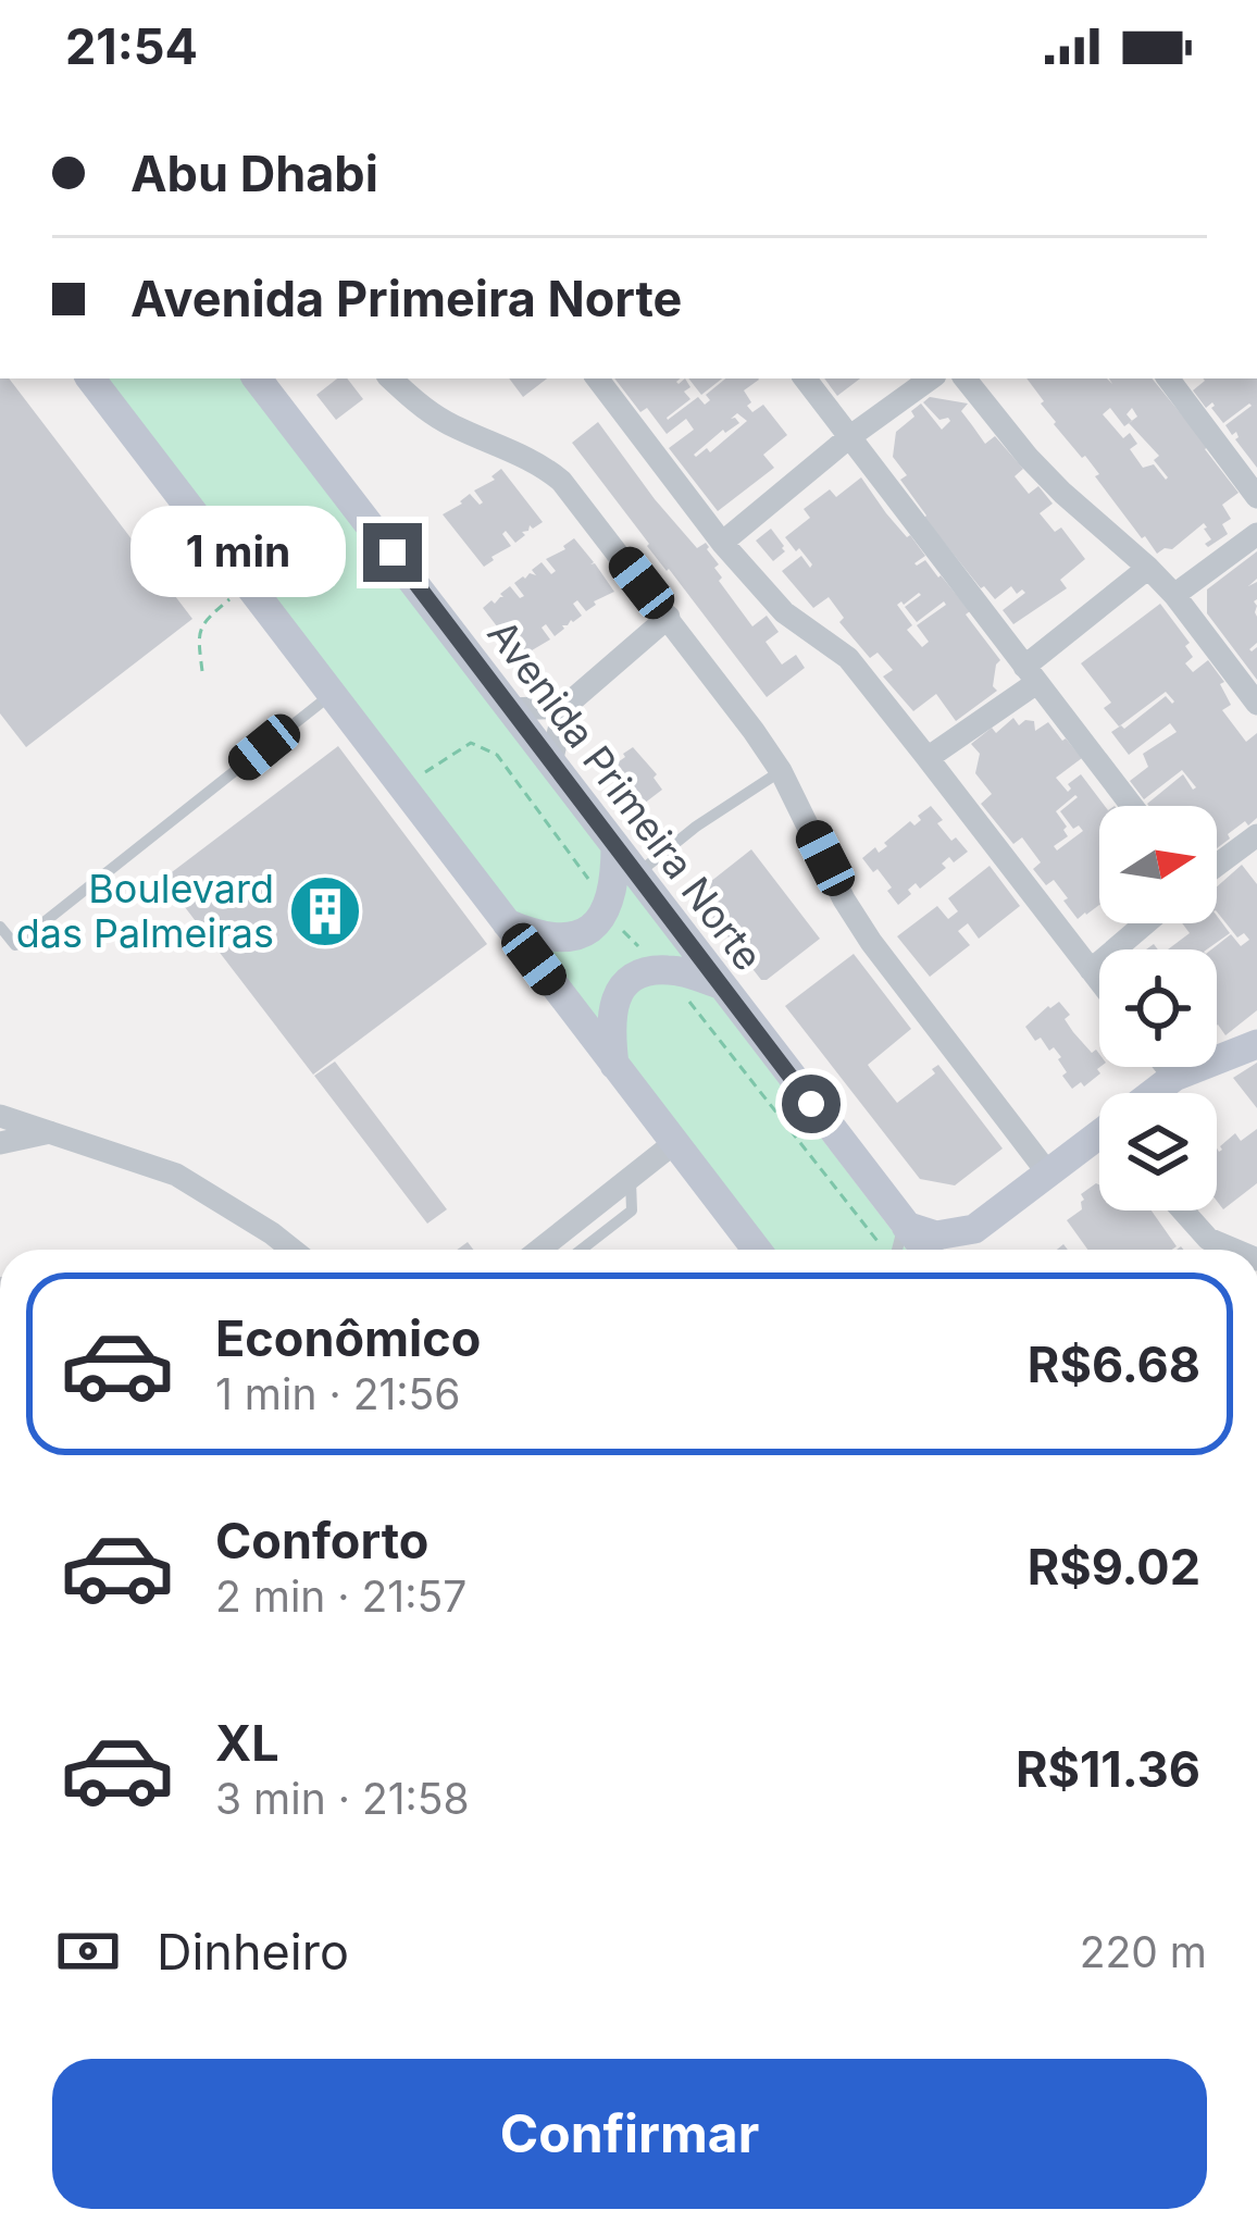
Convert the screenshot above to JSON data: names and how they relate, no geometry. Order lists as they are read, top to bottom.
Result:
{
  "streets": {
    "main road": ["Avenida Primeira Norte"]
  },
  "places": {
    "building": ["Boulevard das Palmeiras"]
  },
  "north": "right",
  "page": {
    "status": "21:54",
    "banner": ["Abu Dhabi", "Avenida Primeira Norte"],
    "bubble": "1 min",
    "list": [
      {
        "name": "Econômico",
        "note": "1 min · 21:56",
        "value": "R$6.68"
      },
      {
        "name": "Conforto",
        "note": "2 min · 21:57",
        "value": "R$9.02"
      },
      {
        "name": "XL",
        "note": "3 min · 21:58",
        "value": "R$11.36"
      }
    ],
    "pay": ["Dinheiro", "220 m"],
    "buttons": "Confirmar"
  }
}
